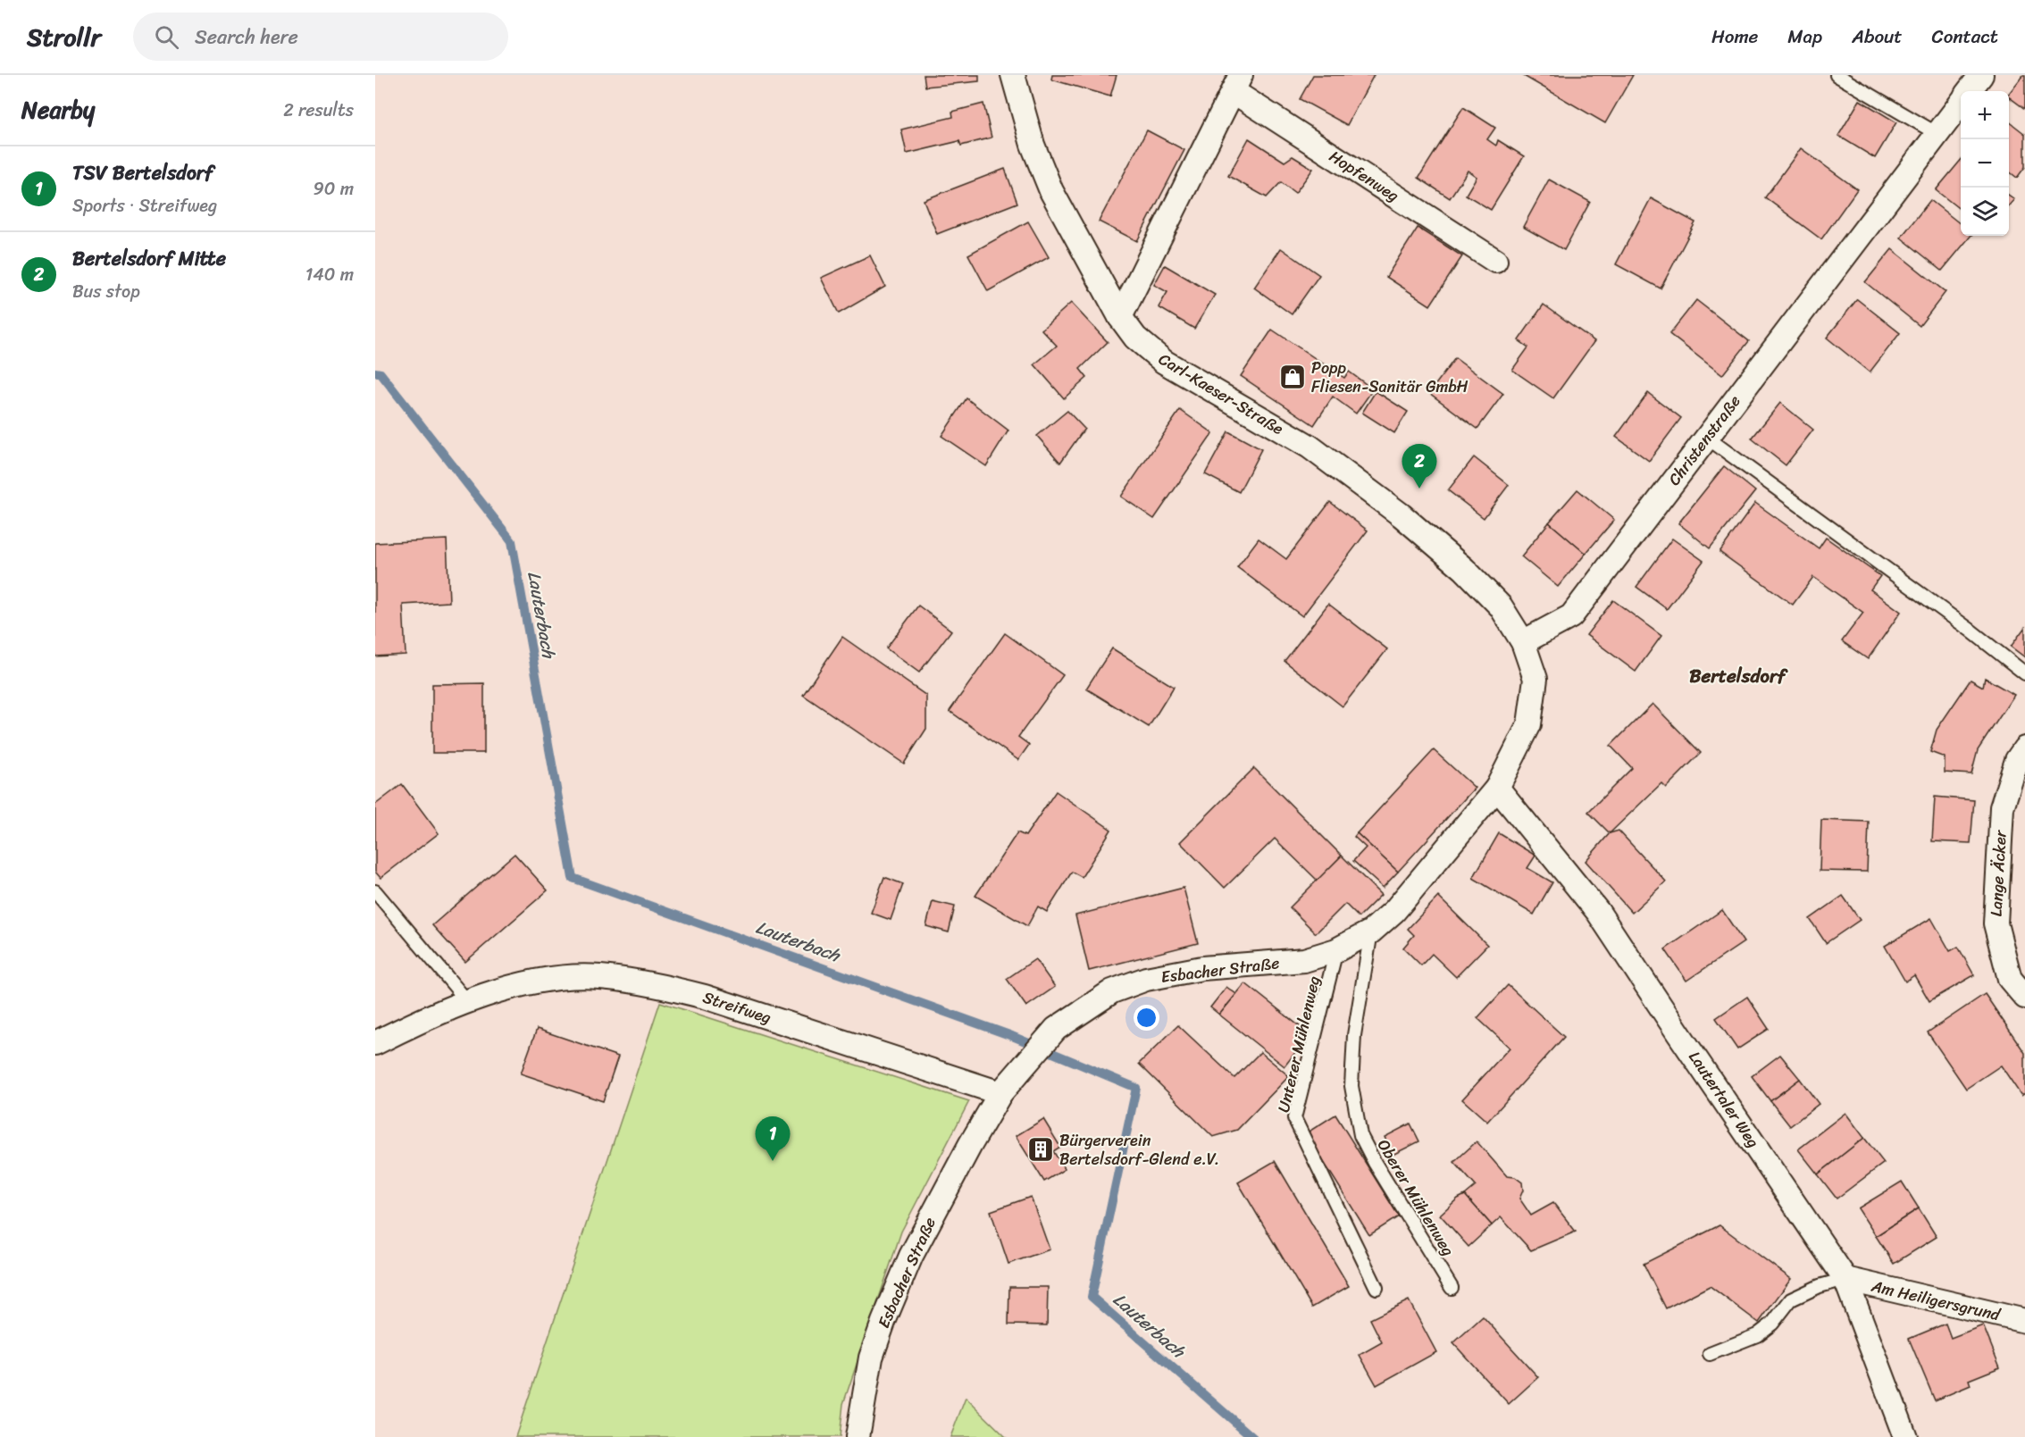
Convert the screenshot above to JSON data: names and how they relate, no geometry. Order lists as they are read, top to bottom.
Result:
{
  "streets": {
    "street": [
      "Hopfenweg",
      "Carl-Kaeser-Straße",
      "Christenstraße",
      "Lange Äcker",
      "Esbacher Straße",
      "Streifweg",
      "Lautertaler Weg",
      "Am Heiligersgrund"
    ],
    "lane": ["Unterer Mühlenweg", "Oberer Mühlenweg"]
  },
  "crossings": [
    ["Hopfenweg", "Carl-Kaeser-Straße"],
    ["Carl-Kaeser-Straße", "Christenstraße"],
    ["Esbacher Straße", "Streifweg"],
    ["Esbacher Straße", "Unterer Mühlenweg"],
    ["Esbacher Straße", "Lautertaler Weg"],
    ["Esbacher Straße", "Oberer Mühlenweg"],
    ["Lautertaler Weg", "Am Heiligersgrund"]
  ],
  "districts": ["Bertelsdorf"],
  "water": ["Lauterbach"],
  "places": {
    "shop": ["Popp Fliesen-Sanitär GmbH"],
    "building": ["Bürgerverein Bertelsdorf-Glend e.V."]
  },
  "page": {
    "header": "Strollr",
    "search": "Search here",
    "nav": [
      "Home",
      "Map",
      "About",
      "Contact"
    ],
    "heading": ["Nearby", "2 results"],
    "map_buttons": ["+", "−"],
    "list": [
      {
        "mark": "1",
        "name": "TSV Bertelsdorf",
        "note": "Sports · Streifweg",
        "value": "90 m"
      },
      {
        "mark": "2",
        "name": "Bertelsdorf Mitte",
        "note": "Bus stop",
        "value": "140 m"
      }
    ],
    "pins": ["2", "1"]
  }
}
